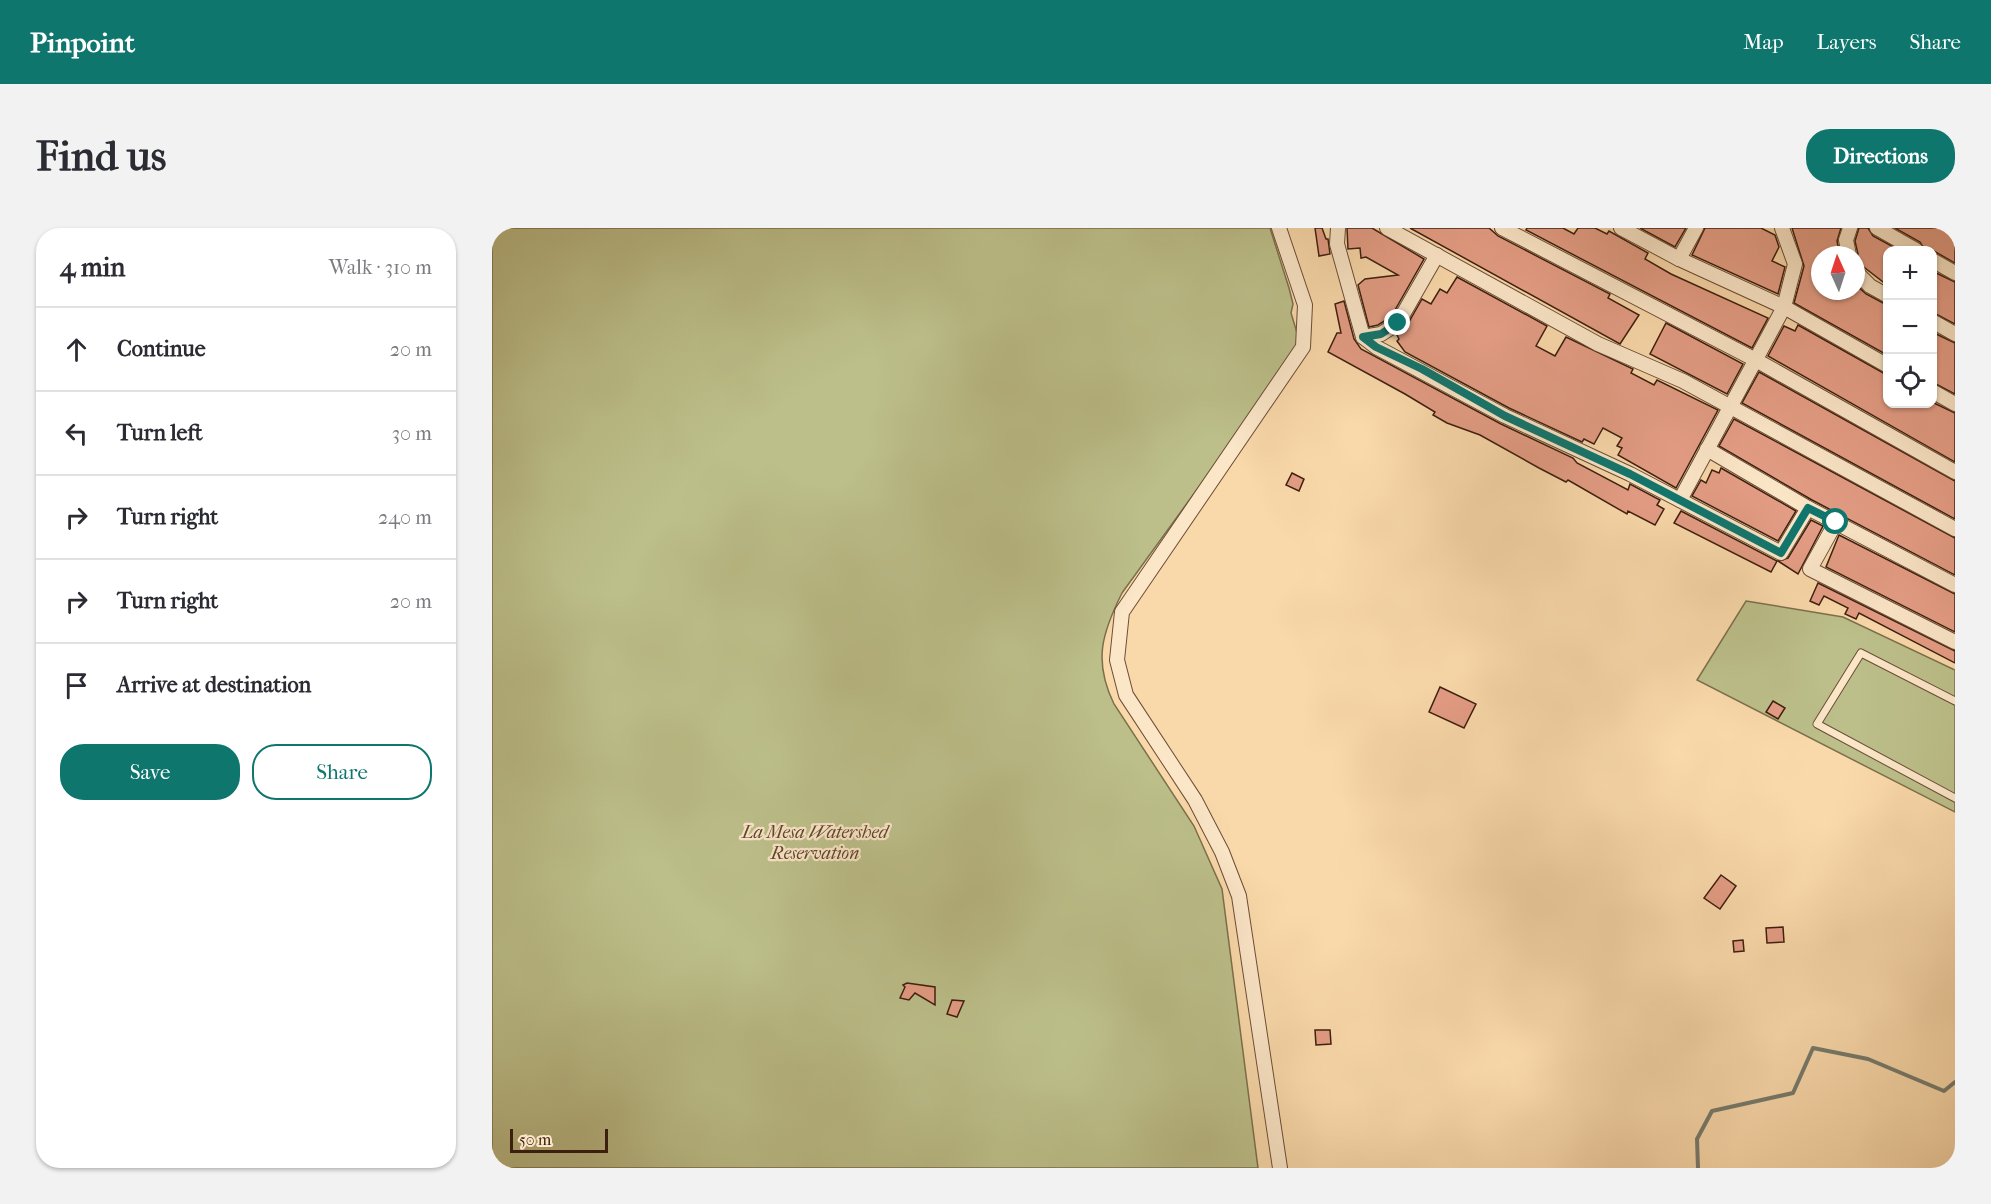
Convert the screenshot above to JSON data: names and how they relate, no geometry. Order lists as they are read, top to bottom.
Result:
{
  "parks": ["La Mesa Watershed Reservation"],
  "scale_bar": "50 m",
  "north": "top",
  "page": {
    "header": "Pinpoint",
    "nav": ["Map", "Layers", "Share"],
    "buttons": [
      "Directions",
      ["Save", "Share"]
    ],
    "title": "Find us",
    "heading": ["4 min", "Walk · 310 m"],
    "map_buttons": ["+", "−"],
    "list": [
      ["Continue", "20 m"],
      ["Turn left", "30 m"],
      ["Turn right", "240 m"],
      ["Turn right", "20 m"],
      "Arrive at destination"
    ],
    "scale": "50 m"
  }
}
